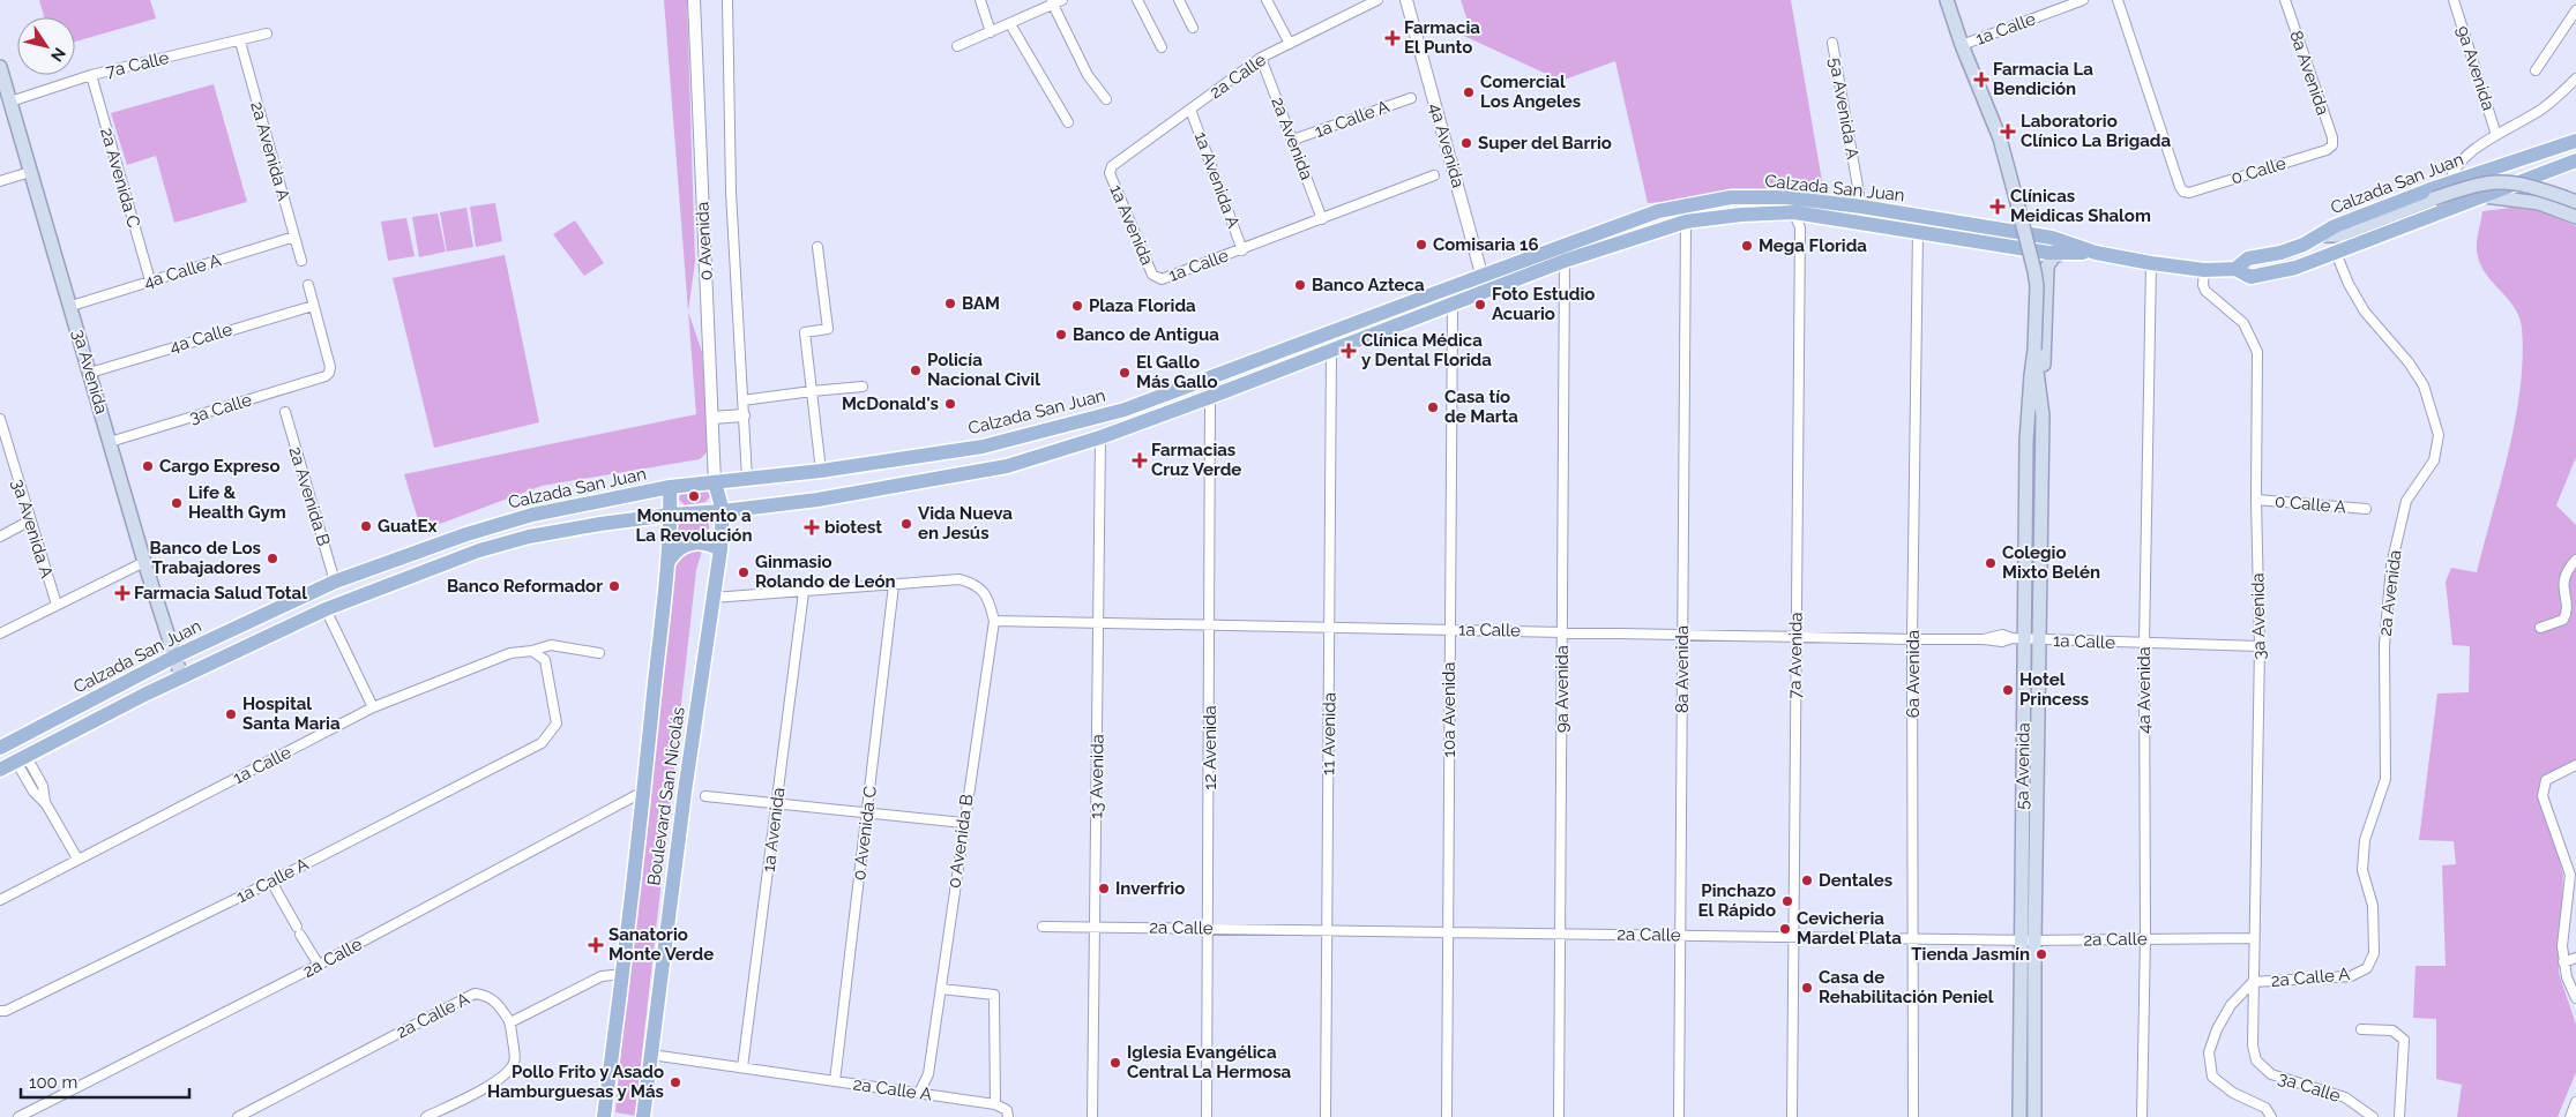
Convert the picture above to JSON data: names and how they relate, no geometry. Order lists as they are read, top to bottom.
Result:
{
  "streets": {
    "main road": [
      "Calzada San Juan",
      "3a Avenida",
      "5a Avenida",
      "Boulevard San Nicolás"
    ],
    "street": [
      "1a Calle",
      "7a Calle",
      "9a Avenida",
      "8a Avenida",
      "2a Calle",
      "5a Avenida A",
      "1a Calle A",
      "2a Avenida",
      "4a Avenida",
      "2a Avenida A",
      "0 Calle",
      "2a Avenida C",
      "1a Avenida A",
      "1a Avenida",
      "0 Avenida",
      "4a Calle A",
      "4a Calle",
      "3a Calle",
      "2a Avenida B",
      "0 Calle A",
      "3a Avenida A",
      "7a Avenida",
      "6a Avenida",
      "10a Avenida",
      "11 Avenida",
      "12 Avenida",
      "13 Avenida",
      "0 Avenida C",
      "0 Avenida B",
      "2a Calle A"
    ]
  },
  "crossings": [
    ["1a Calle", "9a Avenida"],
    ["1a Calle", "8a Avenida"],
    ["1a Calle", "1a Calle A"],
    ["1a Calle", "2a Avenida"],
    ["1a Calle", "4a Avenida"],
    ["1a Calle", "1a Avenida A"],
    ["1a Calle", "1a Avenida"],
    ["1a Calle", "3a Avenida"],
    ["1a Calle", "7a Avenida"],
    ["1a Calle", "6a Avenida"],
    ["1a Calle", "10a Avenida"],
    ["1a Calle", "11 Avenida"],
    ["1a Calle", "12 Avenida"],
    ["1a Calle", "5a Avenida"],
    ["1a Calle", "13 Avenida"],
    ["1a Calle", "0 Avenida B"],
    ["7a Calle", "2a Avenida A"],
    ["7a Calle", "2a Avenida C"],
    ["7a Calle", "3a Avenida"],
    ["9a Avenida", "2a Calle"],
    ["9a Avenida", "Calzada San Juan"],
    ["8a Avenida", "2a Calle"],
    ["8a Avenida", "0 Calle"],
    ["8a Avenida", "Calzada San Juan"],
    ["2a Calle", "2a Avenida"],
    ["2a Calle", "4a Avenida"],
    ["2a Calle", "1a Avenida A"],
    ["2a Calle", "1a Avenida"],
    ["2a Calle", "3a Avenida"],
    ["2a Calle", "7a Avenida"],
    ["2a Calle", "6a Avenida"],
    ["2a Calle", "10a Avenida"],
    ["2a Calle", "11 Avenida"],
    ["2a Calle", "12 Avenida"],
    ["2a Calle", "5a Avenida"],
    ["2a Calle", "13 Avenida"],
    ["2a Calle", "Boulevard San Nicolás"],
    ["5a Avenida A", "Calzada San Juan"],
    ["1a Calle A", "2a Avenida"],
    ["2a Avenida", "Calzada San Juan"],
    ["2a Avenida", "2a Calle A"],
    ["4a Avenida", "Calzada San Juan"],
    ["2a Avenida A", "4a Calle A"],
    ["2a Avenida C", "4a Calle A"],
    ["Calzada San Juan", "0 Avenida"],
    ["Calzada San Juan", "3a Avenida"],
    ["Calzada San Juan", "2a Avenida B"],
    ["Calzada San Juan", "7a Avenida"],
    ["Calzada San Juan", "6a Avenida"],
    ["Calzada San Juan", "10a Avenida"],
    ["Calzada San Juan", "11 Avenida"],
    ["Calzada San Juan", "12 Avenida"],
    ["Calzada San Juan", "5a Avenida"],
    ["Calzada San Juan", "13 Avenida"],
    ["Calzada San Juan", "Boulevard San Nicolás"],
    ["1a Avenida", "2a Calle A"],
    ["0 Avenida", "Boulevard San Nicolás"],
    ["4a Calle A", "3a Avenida"],
    ["4a Calle", "3a Avenida"],
    ["4a Calle", "3a Calle"],
    ["3a Avenida", "3a Calle"],
    ["3a Avenida", "0 Calle A"],
    ["3a Avenida", "2a Calle A"],
    ["3a Calle", "2a Calle A"],
    ["Boulevard San Nicolás", "2a Calle A"],
    ["0 Avenida C", "0 Avenida B"],
    ["0 Avenida C", "2a Calle A"],
    ["0 Avenida B", "2a Calle A"]
  ],
  "places": {
    "health": [
      "Farmacia El Punto",
      "Farmacia La Bendición",
      "Laboratorio Clínico La Brigada",
      "Clínicas Meidicas Shalom",
      "Clínica Médica y Dental Florida",
      "Farmacias Cruz Verde",
      "biotest",
      "Farmacia Salud Total",
      "Sanatorio Monte Verde"
    ],
    "other": [
      "Comercial Los Angeles",
      "Super del Barrio",
      "Comisaria 16",
      "Mega Florida",
      "Banco Azteca",
      "BAM",
      "Foto Estudio Acuario",
      "Plaza Florida",
      "Banco de Antigua",
      "Policía Nacional Civil",
      "El Gallo Más Gallo",
      "McDonald's",
      "Casa tío de Marta",
      "Cargo Expreso",
      "Monumento a La Revolución",
      "Life & Health Gym",
      "Vida Nueva en Jesús",
      "GuatEx",
      "Banco de Los Trabajadores",
      "Colegio Mixto Belén",
      "Ginmasio Rolando de León",
      "Banco Reformador",
      "Hotel Princess",
      "Hospital Santa Maria",
      "Dentales",
      "Inverfrio",
      "Pinchazo El Rápido",
      "Cevicheria Mardel Plata",
      "Tienda Jasmín",
      "Casa de Rehabilitación Peniel",
      "Iglesia Evangélica Central La Hermosa",
      "Pollo Frito y Asado Hamburguesas y Más"
    ]
  },
  "scale_bar": "100 m",
  "north": "bottom right"
}
